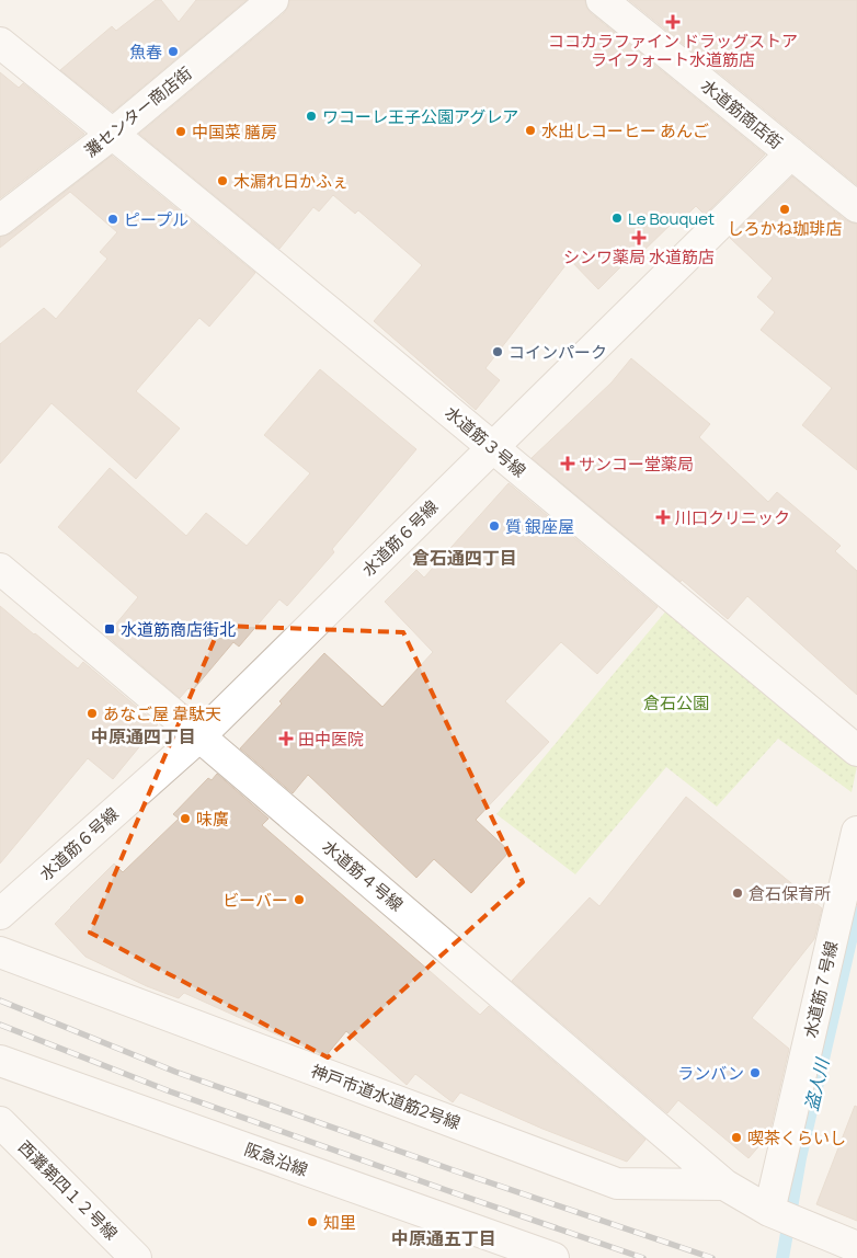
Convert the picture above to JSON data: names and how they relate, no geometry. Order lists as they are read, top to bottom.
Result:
{
  "streets": {
    "street": [
      "灘センター商店街",
      "水道筋商店街",
      "水道筋３号線",
      "水道筋６号線",
      "水道筋４号線",
      "水道筋７号線",
      "神戸市道水道筋2号線",
      "阪急沿線",
      "西灘第四１２号線"
    ]
  },
  "crossings": [
    ["灘センター商店街", "水道筋３号線"],
    ["水道筋商店街", "水道筋６号線"],
    ["水道筋３号線", "水道筋６号線"],
    ["水道筋６号線", "水道筋４号線"],
    ["水道筋４号線", "神戸市道水道筋2号線"],
    ["水道筋７号線", "神戸市道水道筋2号線"]
  ],
  "districts": ["倉石通四丁目", "中原通四丁目", "中原通五丁目"],
  "water": ["盗人川"],
  "parks": ["倉石公園"],
  "places": {
    "health": [
      "ココカラファイン ドラッグストア ライフォート水道筋店",
      "シンワ薬局 水道筋店",
      "サンコー堂薬局",
      "川口クリニック",
      "田中医院"
    ],
    "other": [
      "魚春",
      "ワコーレ王子公園アグレア",
      "水出しコーヒー あんご",
      "中国菜 膳房",
      "木漏れ日かふぇ",
      "しろかね珈琲店",
      "Le Bouquet",
      "ピープル",
      "コインパーク",
      "質 銀座屋",
      "あなご屋 韋駄天",
      "味廣",
      "倉石保育所",
      "ビーバー",
      "ランバン",
      "喫茶くらいし",
      "知里"
    ],
    "transit": ["水道筋商店街北"]
  }
}
